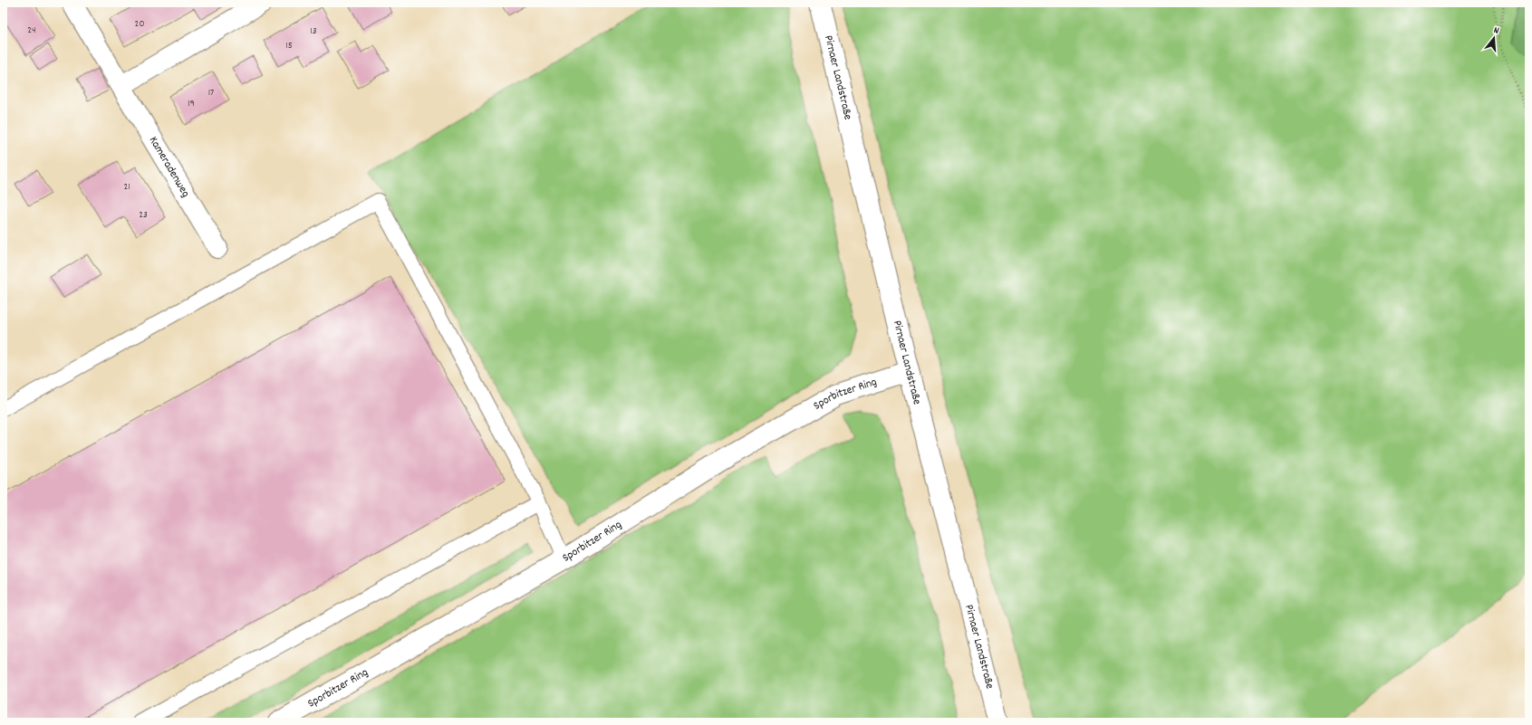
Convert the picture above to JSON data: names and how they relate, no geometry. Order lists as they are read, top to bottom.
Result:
{
  "streets": {
    "street": ["Pirnaer Landstraße", "Kameradenweg", "Sporbitzer Ring"]
  },
  "crossings": [
    ["Pirnaer Landstraße", "Sporbitzer Ring"]
  ],
  "house_numbers": [
    "20",
    "24",
    "13",
    "15",
    "17",
    "19",
    "21",
    "23"
  ],
  "north": "top"
}
